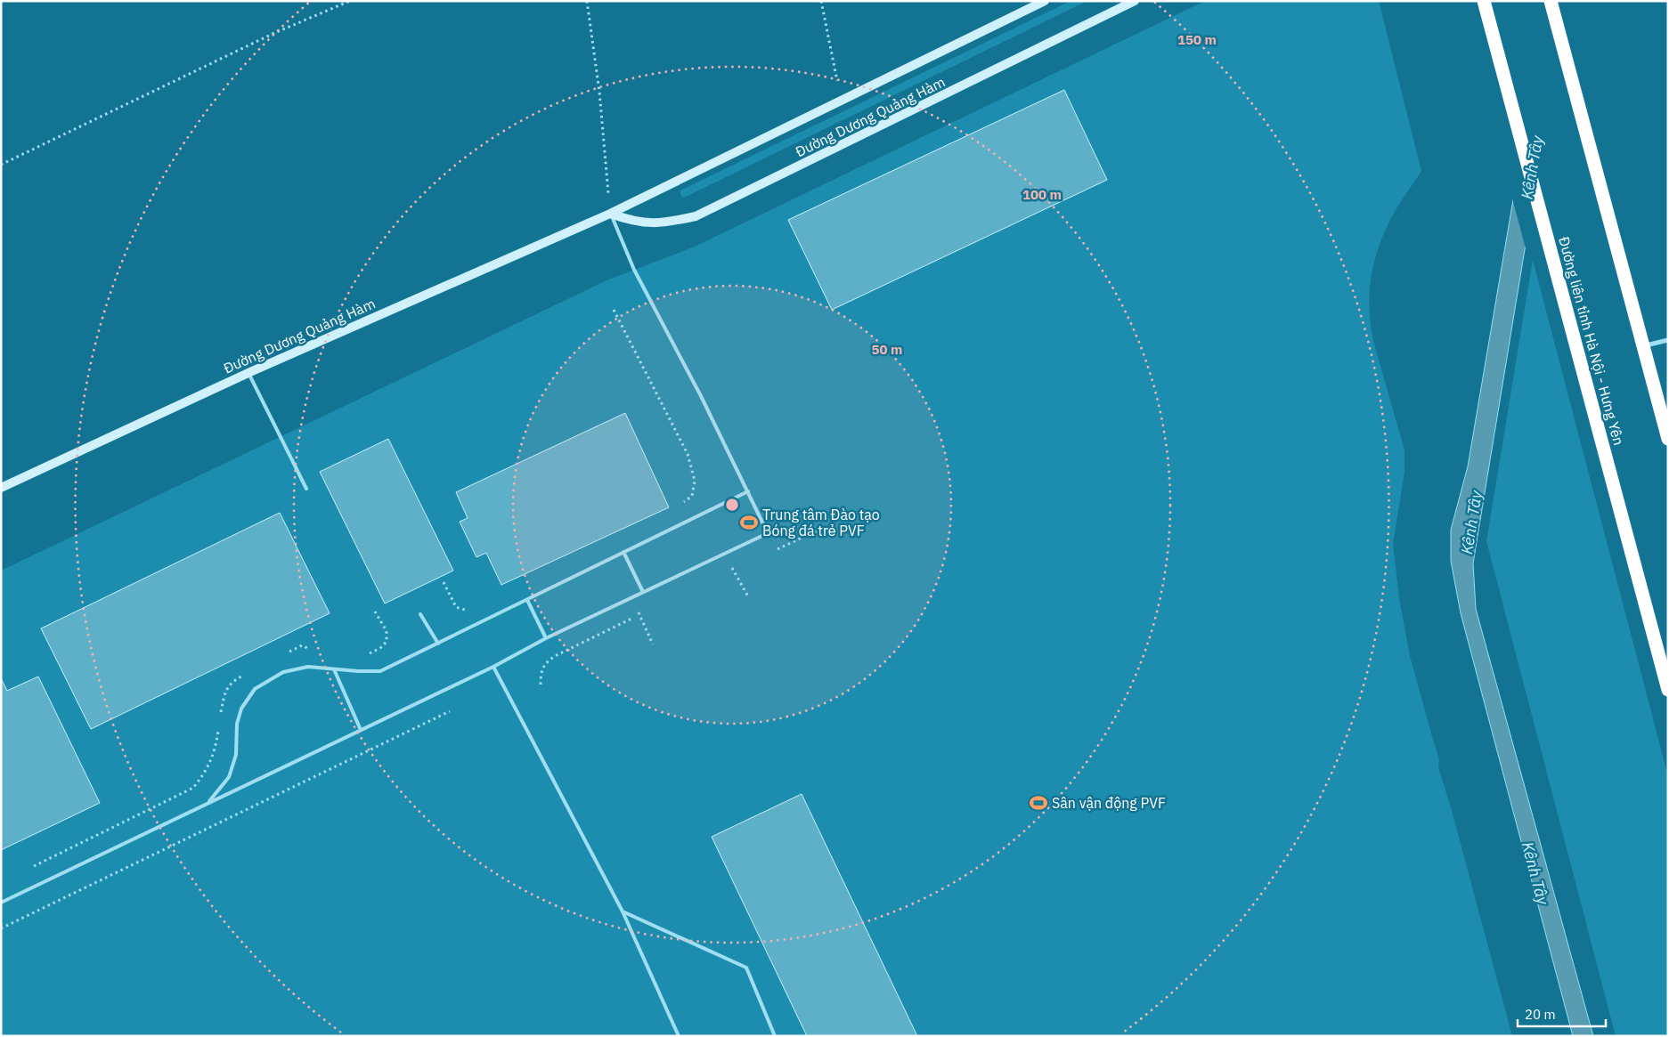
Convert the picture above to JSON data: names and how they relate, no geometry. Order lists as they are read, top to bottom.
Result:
{
  "streets": {
    "highway": ["Đường liên tỉnh Hà Nội - Hưng Yên"],
    "main road": ["Đường Dương Quảng Hàm"]
  },
  "water": ["Kênh Tây"],
  "places": {
    "sports": ["Trung tâm Đào tạo Bóng đá trẻ PVF", "Sân vận động PVF"]
  },
  "scale_bar": "20 m",
  "rings": ["150 m", "100 m", "50 m"]
}
